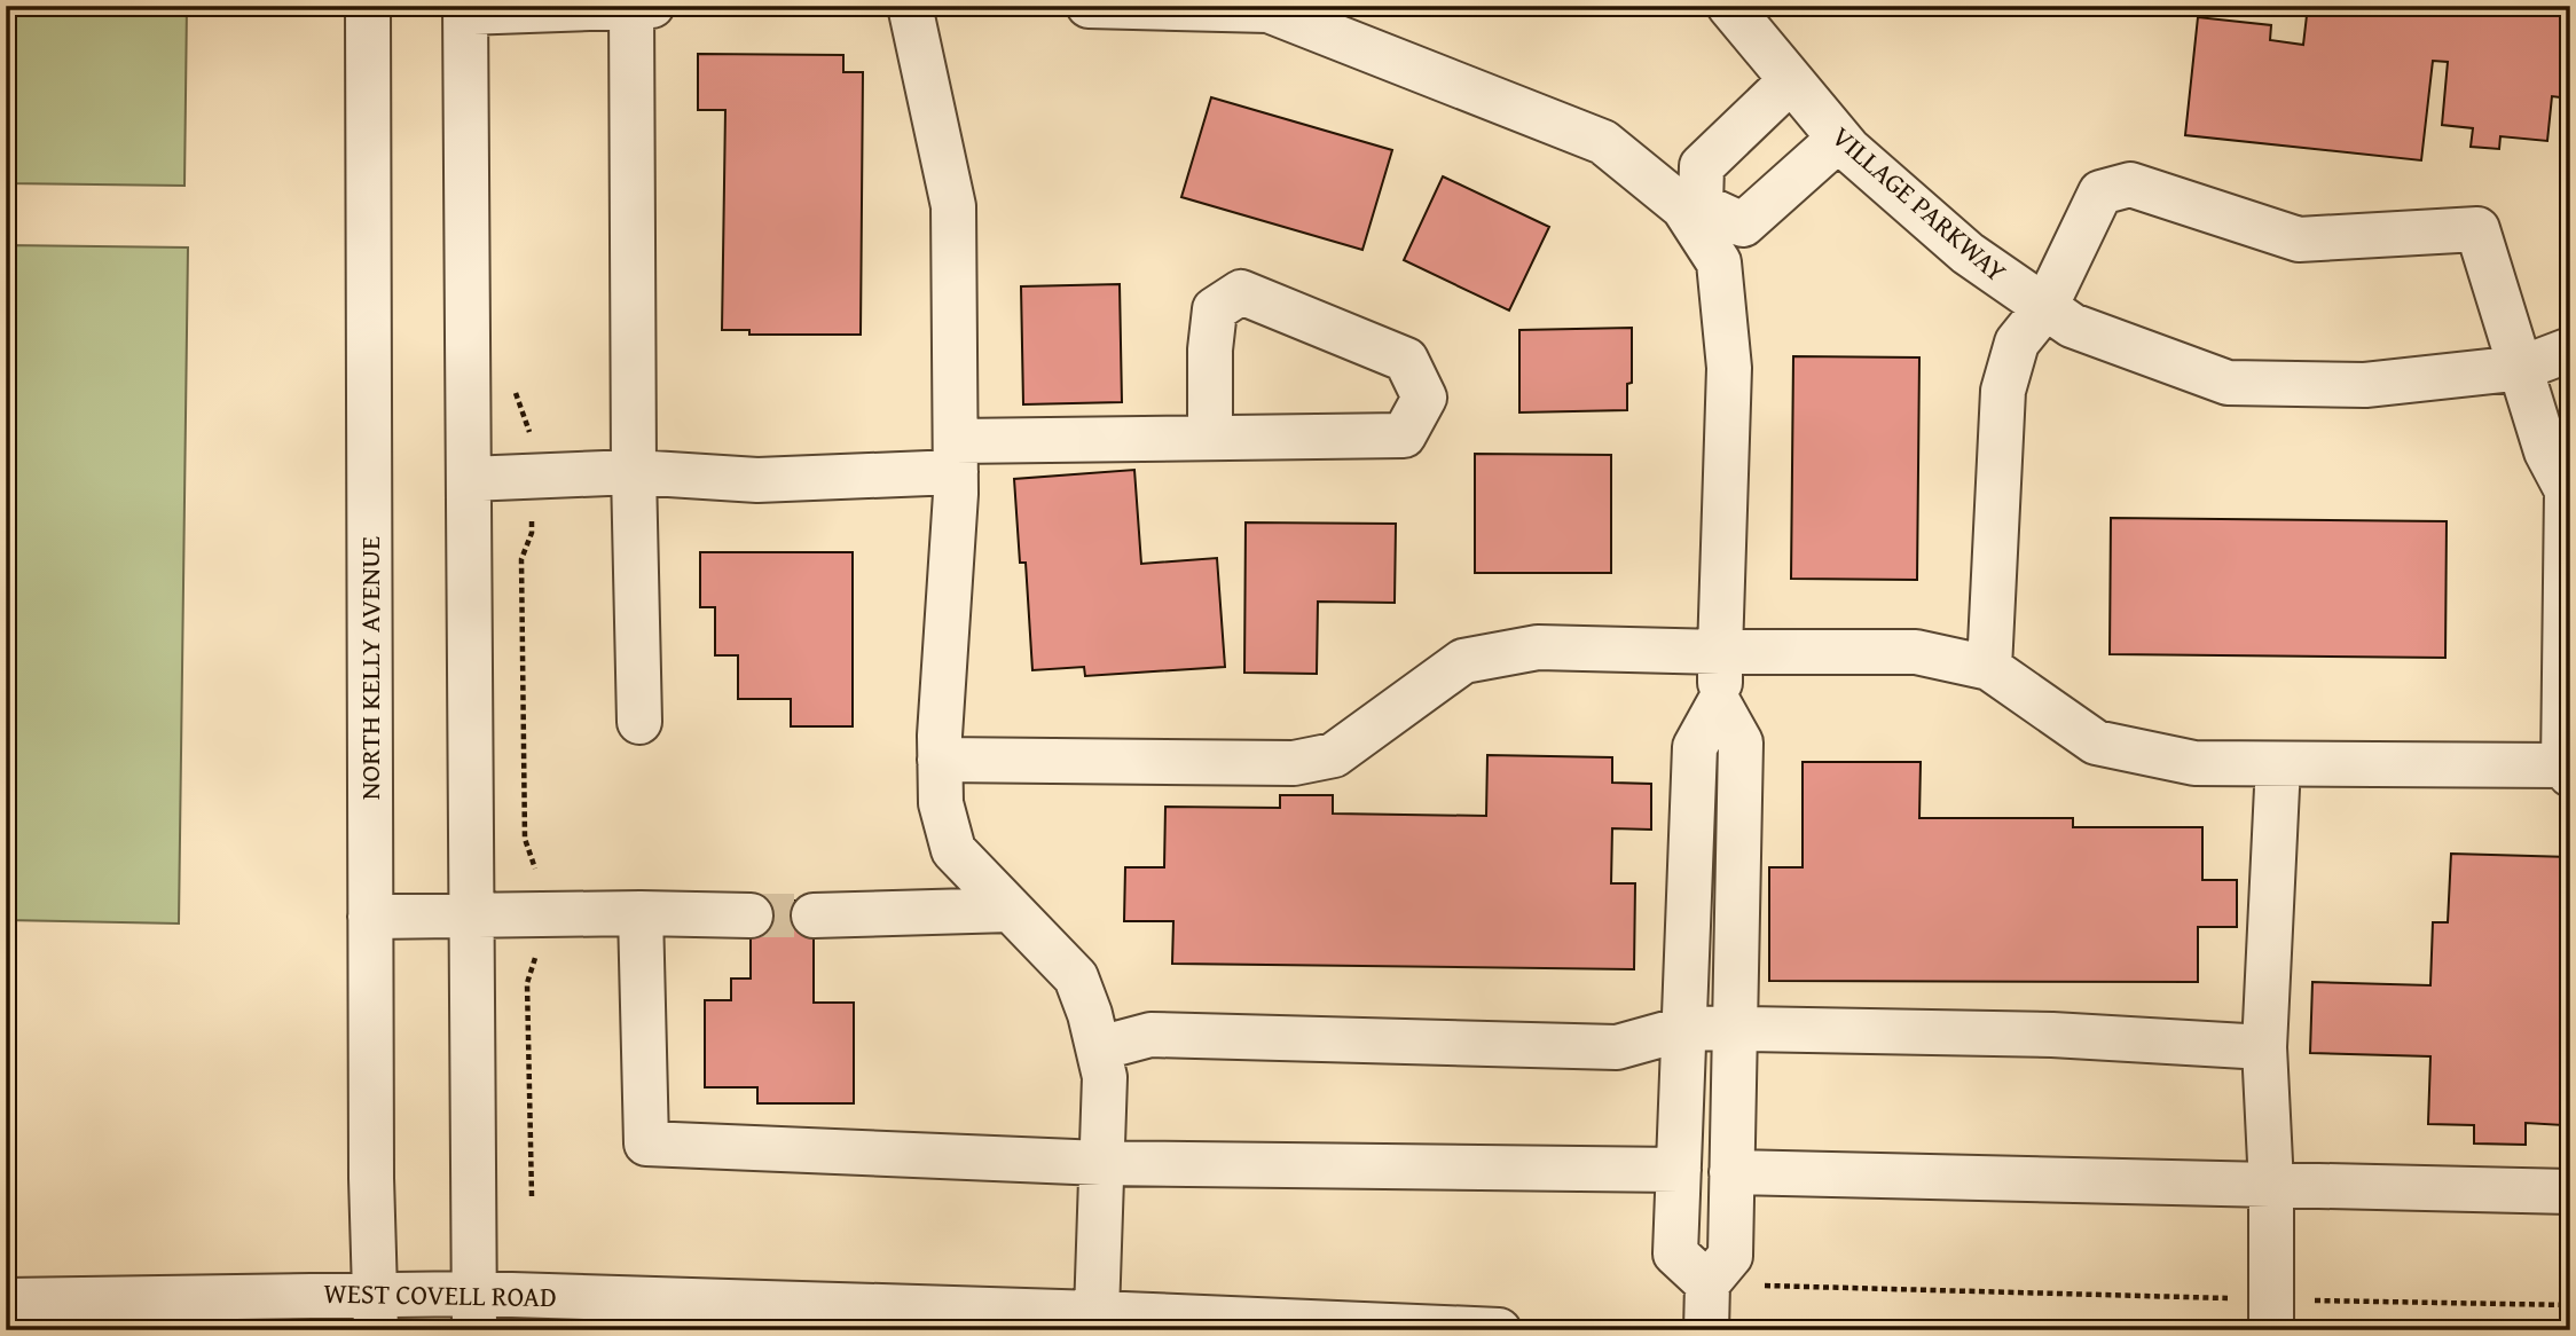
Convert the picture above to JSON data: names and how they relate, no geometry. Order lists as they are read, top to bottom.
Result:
{
  "streets": {
    "street": ["VILLAGE PARKWAY", "NORTH KELLY AVENUE", "WEST COVELL ROAD"]
  },
  "crossings": [
    ["NORTH KELLY AVENUE", "WEST COVELL ROAD"]
  ]
}
